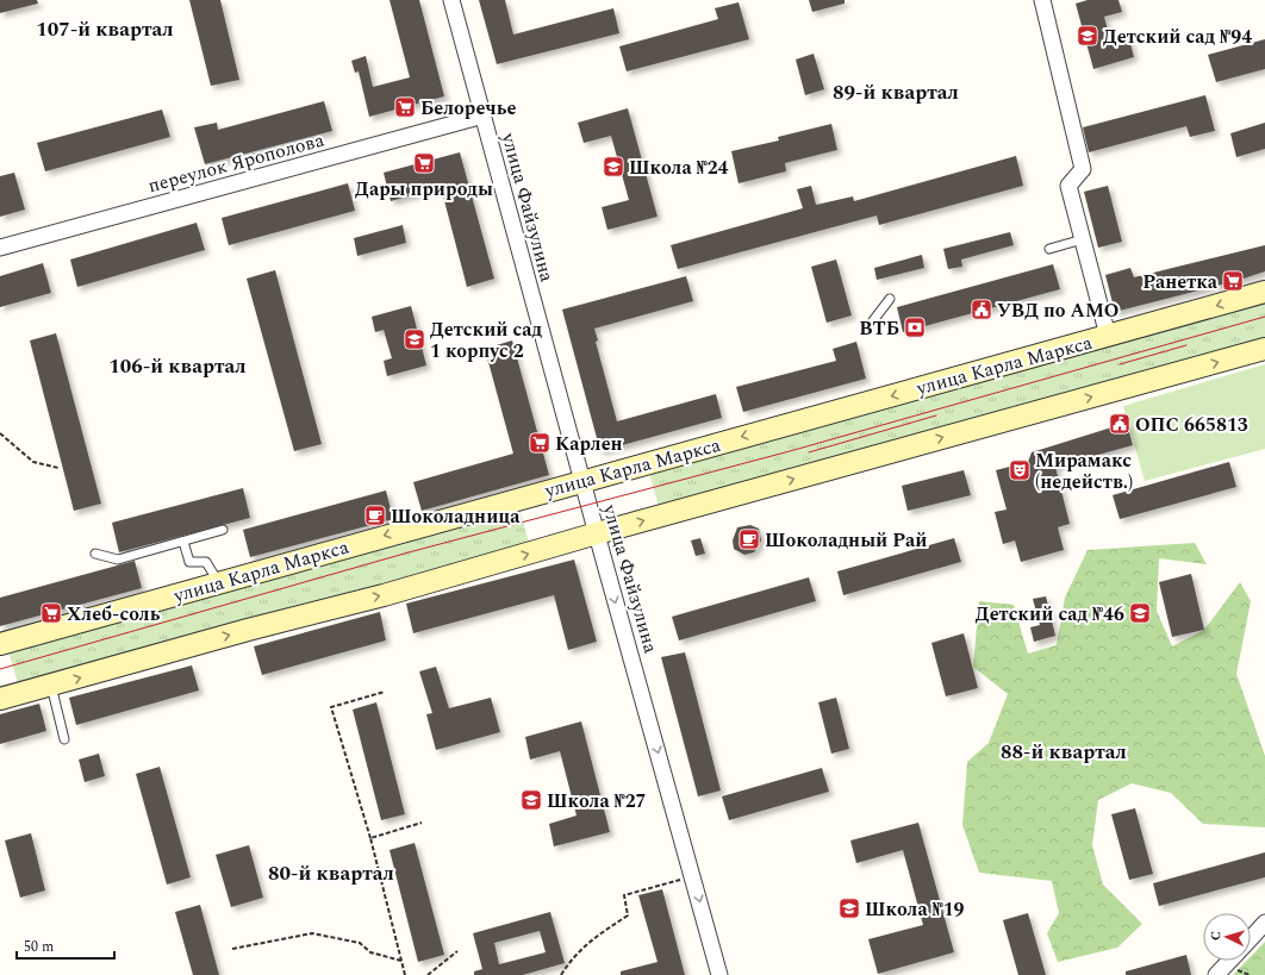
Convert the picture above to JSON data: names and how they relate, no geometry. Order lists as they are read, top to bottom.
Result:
{
  "streets": {
    "main road": ["улица Карла Маркса"],
    "street": ["переулок Ярополова", "улица Файзулина"]
  },
  "crossings": [
    ["переулок Ярополова", "улица Файзулина"],
    ["улица Файзулина", "улица Карла Маркса"]
  ],
  "one_way": ["улица Файзулина"],
  "districts": [
    "107-й квартал",
    "89-й квартал",
    "106-й квартал",
    "88-й квартал",
    "80-й квартал"
  ],
  "places": {
    "school or university": [
      "Детский сад №94",
      "Школа №24",
      "Детский сад 1 корпус 2",
      "Детский сад №46",
      "Школа №27",
      "Школа №19"
    ],
    "supermarket": [
      "Белоречье",
      "Дары природы",
      "Ранетка",
      "Карлен",
      "Хлеб-соль"
    ],
    "public building": ["УВД по АМО", "ОПС 665813"],
    "bank": ["ВТБ"],
    "theatre": ["Мирамакс (недейств.)"],
    "cafe": ["Шоколадница", "Шоколадный Рай"]
  },
  "scale_bar": "50 m",
  "north": "left"
}
